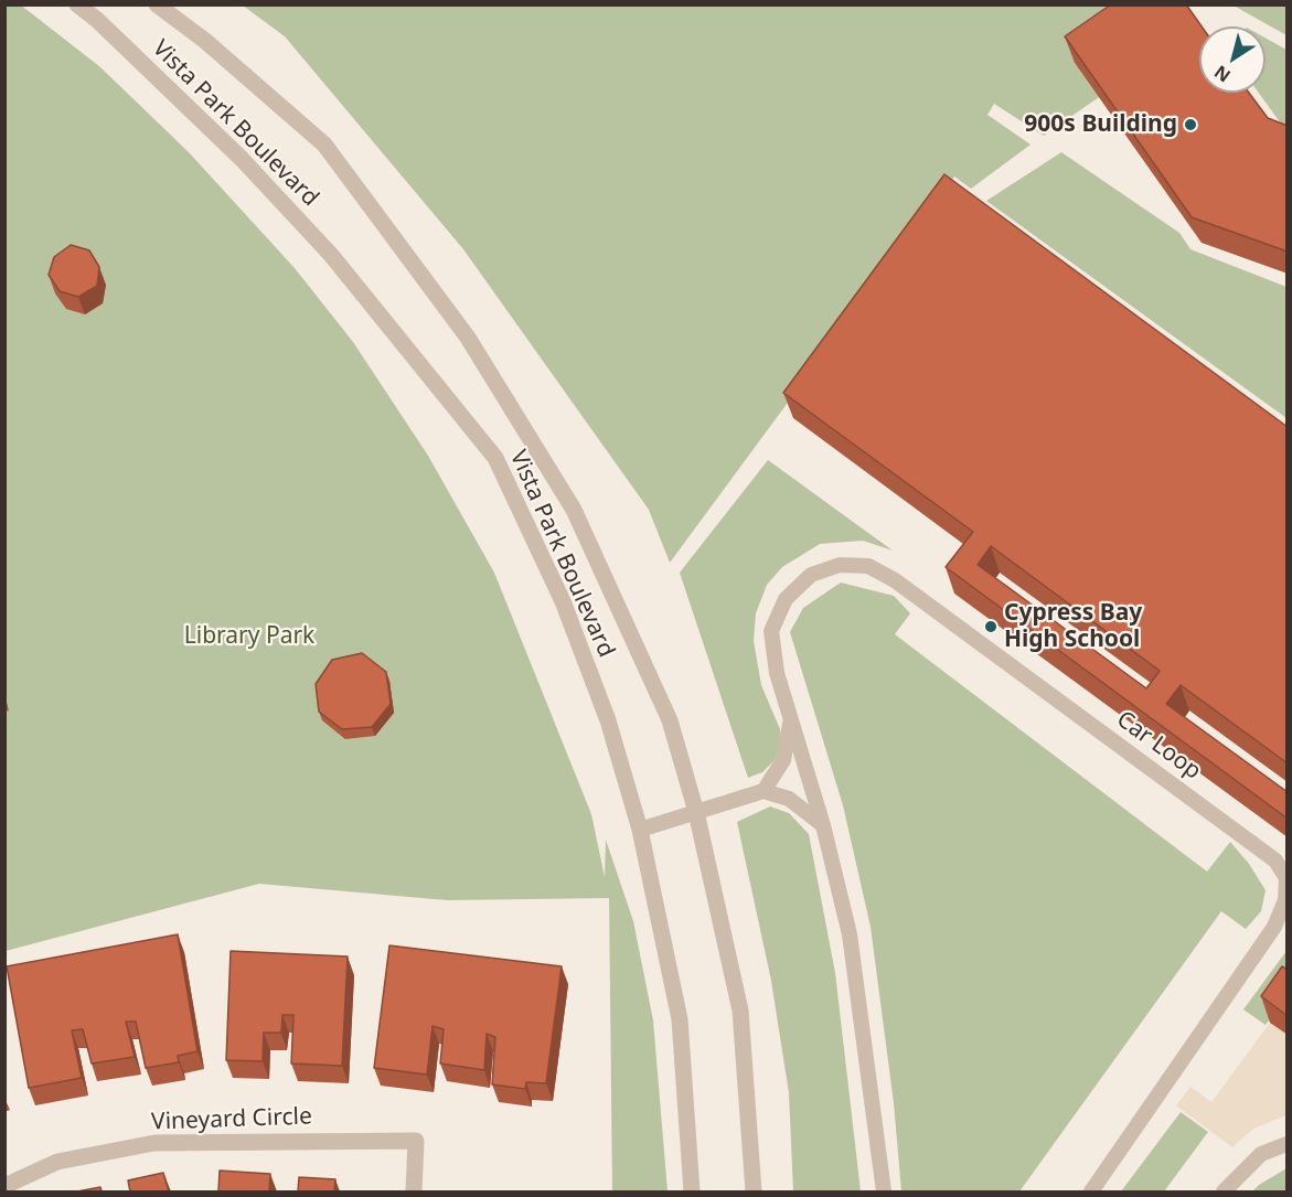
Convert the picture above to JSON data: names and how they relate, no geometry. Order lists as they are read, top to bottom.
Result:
{
  "streets": {
    "street": ["Vista Park Boulevard", "Vineyard Circle"],
    "lane": ["Car Loop"]
  },
  "parks": ["Library Park"],
  "places": ["900s Building", "Cypress Bay High School"],
  "north": "bottom left"
}
